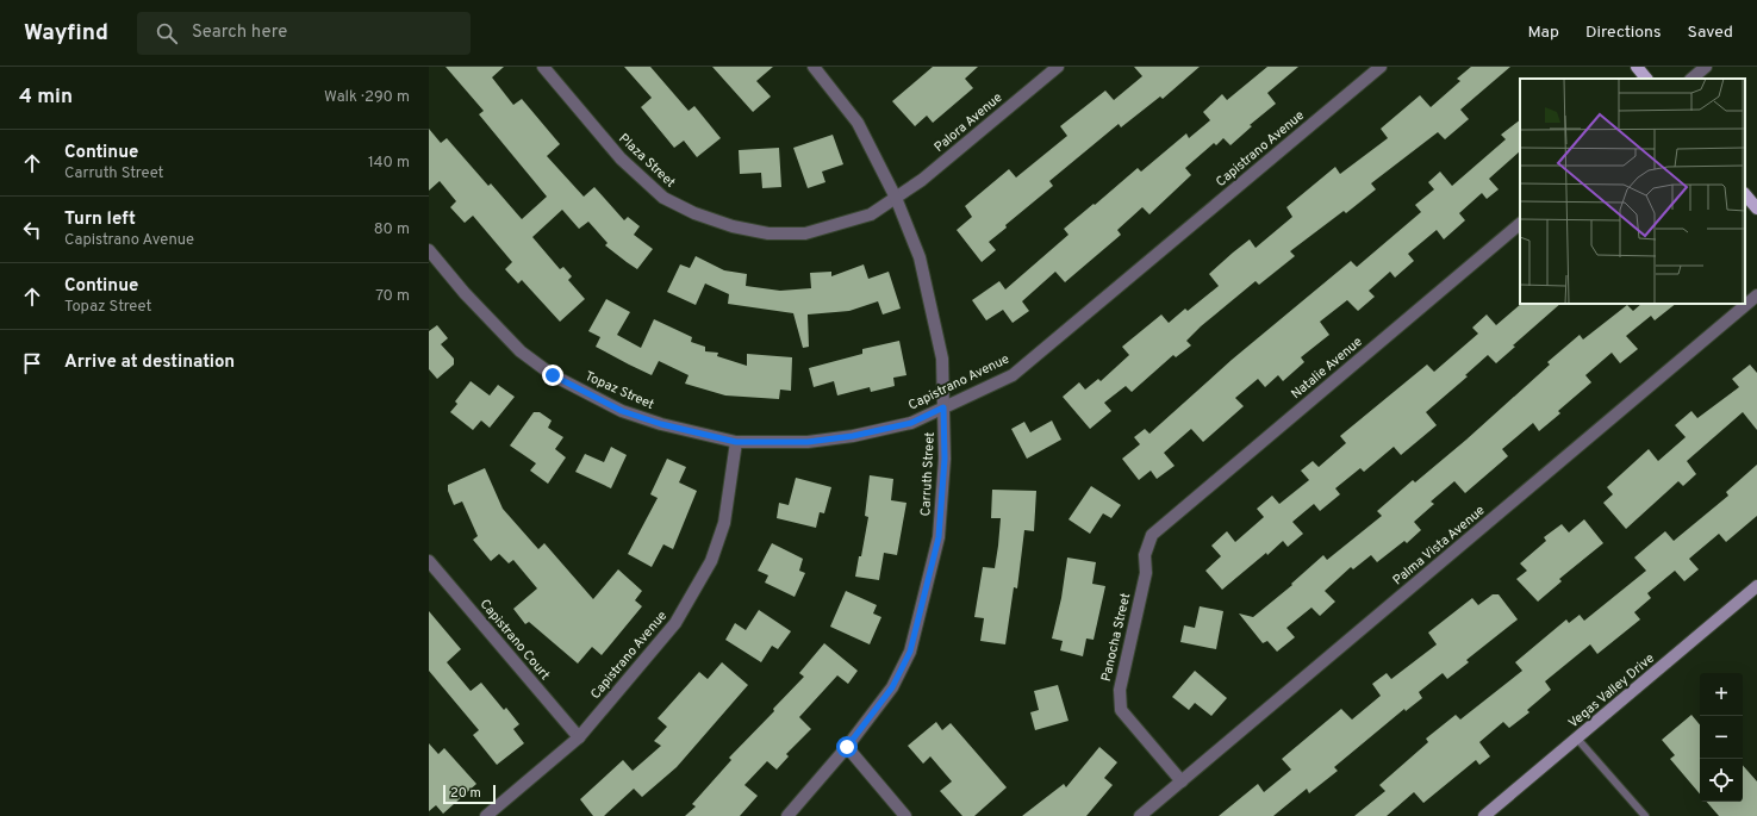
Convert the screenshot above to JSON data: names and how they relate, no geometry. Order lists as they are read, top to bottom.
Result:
{
  "streets": {
    "street": [
      "Palora Avenue",
      "Capistrano Avenue",
      "Plaza Street",
      "Natalie Avenue",
      "Topaz Street",
      "Carruth Street",
      "Palma Vista Avenue",
      "Panocha Street",
      "Capistrano Court",
      "Vegas Valley Drive"
    ]
  },
  "crossings": [
    ["Palora Avenue", "Plaza Street"],
    ["Palora Avenue", "Carruth Street"],
    ["Capistrano Avenue", "Topaz Street"],
    ["Capistrano Avenue", "Carruth Street"],
    ["Capistrano Avenue", "Capistrano Court"],
    ["Plaza Street", "Carruth Street"],
    ["Natalie Avenue", "Panocha Street"],
    ["Palma Vista Avenue", "Panocha Street"]
  ],
  "scale_bar": "20 m",
  "page": {
    "header": "Wayfind",
    "search": "Search here",
    "nav": ["Map", "Directions", "Saved"],
    "heading": ["4 min", "Walk · 290 m"],
    "list": [
      ["Continue", "Carruth Street", "140 m"],
      ["Turn left", "Capistrano Avenue", "80 m"],
      ["Continue", "Topaz Street", "70 m"],
      "Arrive at destination"
    ],
    "map_buttons": ["+", "−"],
    "scale": "20 m"
  }
}
